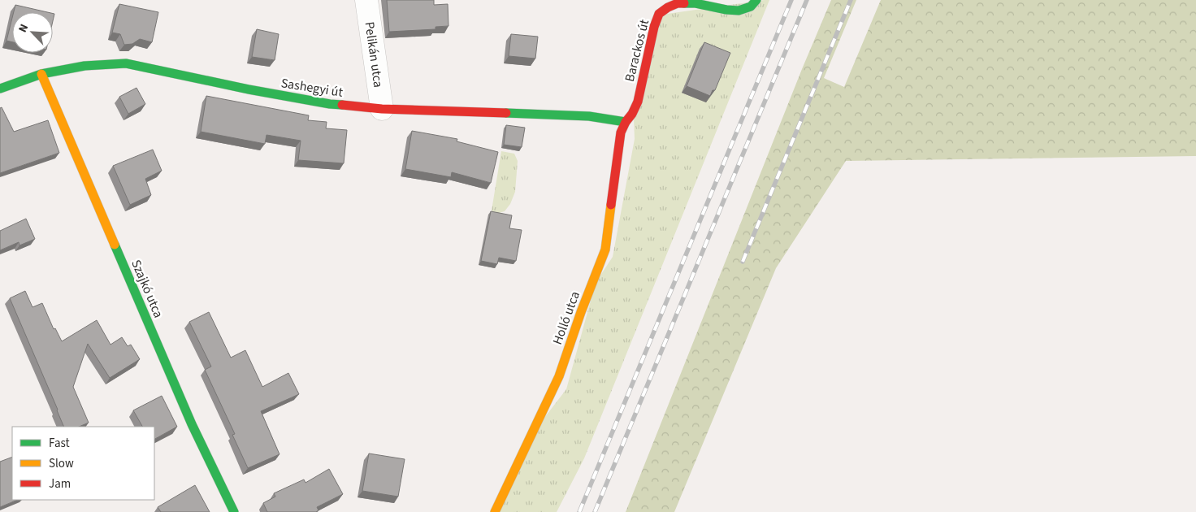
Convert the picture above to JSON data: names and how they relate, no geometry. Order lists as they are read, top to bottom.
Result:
{
  "streets": {
    "street": [
      "Barackos út",
      "Pelikán utca",
      "Sashegyi út",
      "Szajkó utca",
      "Holló utca"
    ]
  },
  "crossings": [
    ["Barackos út", "Sashegyi út"],
    ["Barackos út", "Holló utca"],
    ["Pelikán utca", "Sashegyi út"],
    ["Sashegyi út", "Szajkó utca"],
    ["Sashegyi út", "Holló utca"]
  ],
  "legend": ["Fast", "Slow", "Jam"],
  "north": "top left"
}
